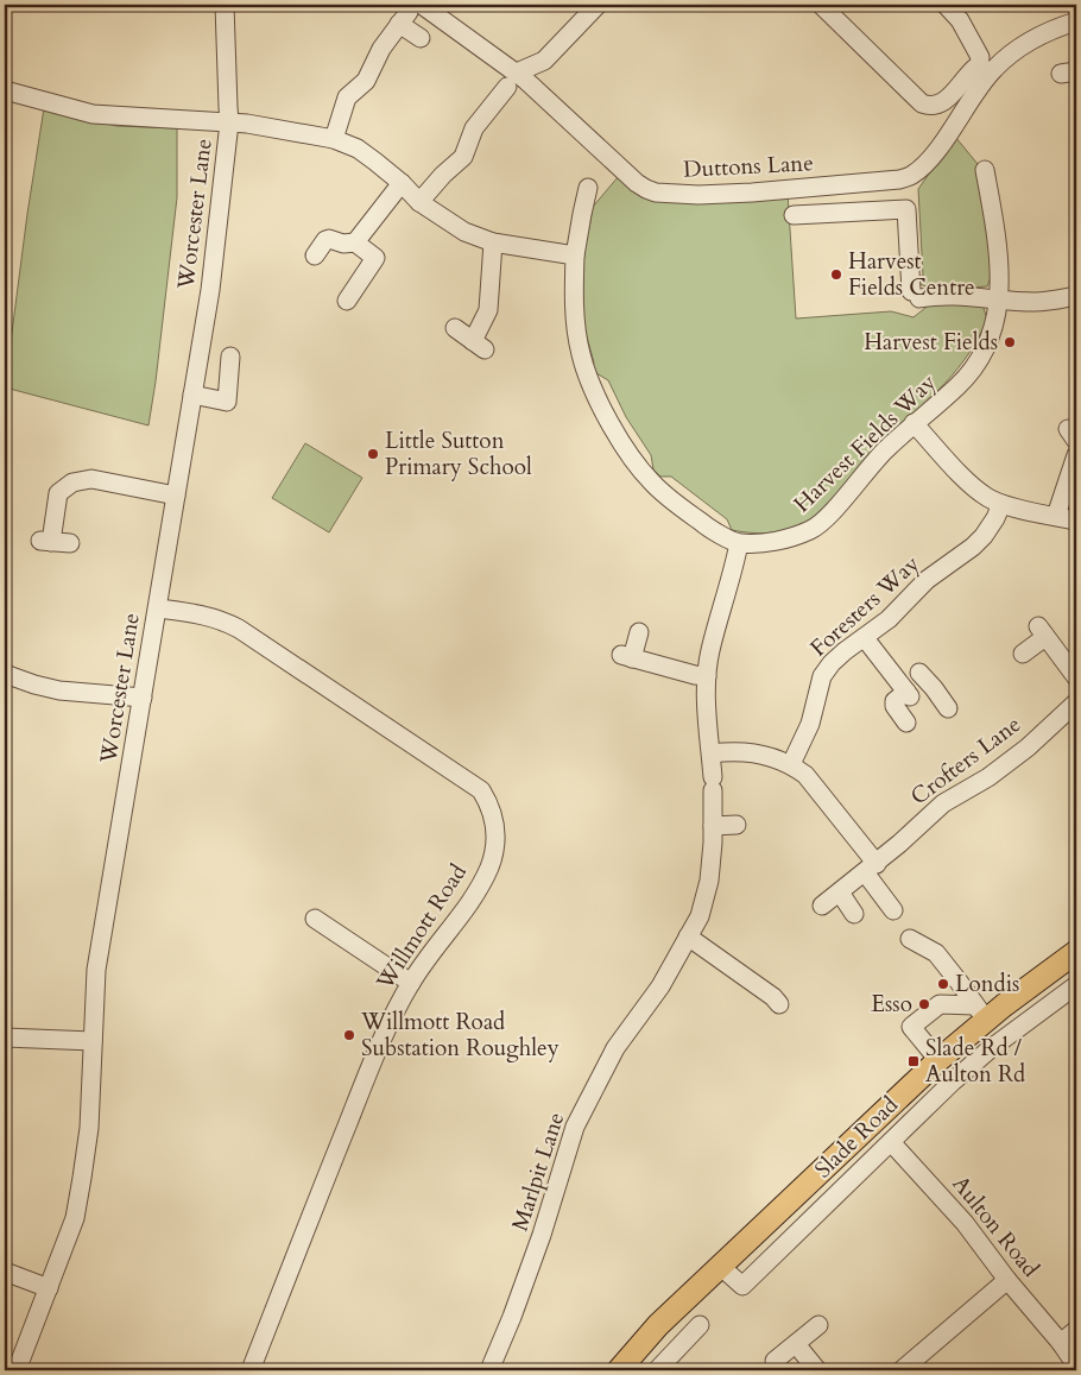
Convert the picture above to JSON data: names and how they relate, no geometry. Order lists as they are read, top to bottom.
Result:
{
  "streets": {
    "main road": ["Slade Road"],
    "street": [
      "Duttons Lane",
      "Worcester Lane",
      "Harvest Fields Way",
      "Foresters Way",
      "Crofters Lane",
      "Willmott Road",
      "Marlpit Lane",
      "Aulton Road"
    ]
  },
  "crossings": [
    ["Worcester Lane", "Willmott Road"],
    ["Harvest Fields Way", "Marlpit Lane"],
    ["Slade Road", "Aulton Road"]
  ],
  "places": {
    "other": [
      "Harvest Fields Centre",
      "Harvest Fields",
      "Little Sutton Primary School",
      "Londis",
      "Esso",
      "Willmott Road Substation Roughley"
    ],
    "transit": ["Slade Rd / Aulton Rd"]
  }
}
